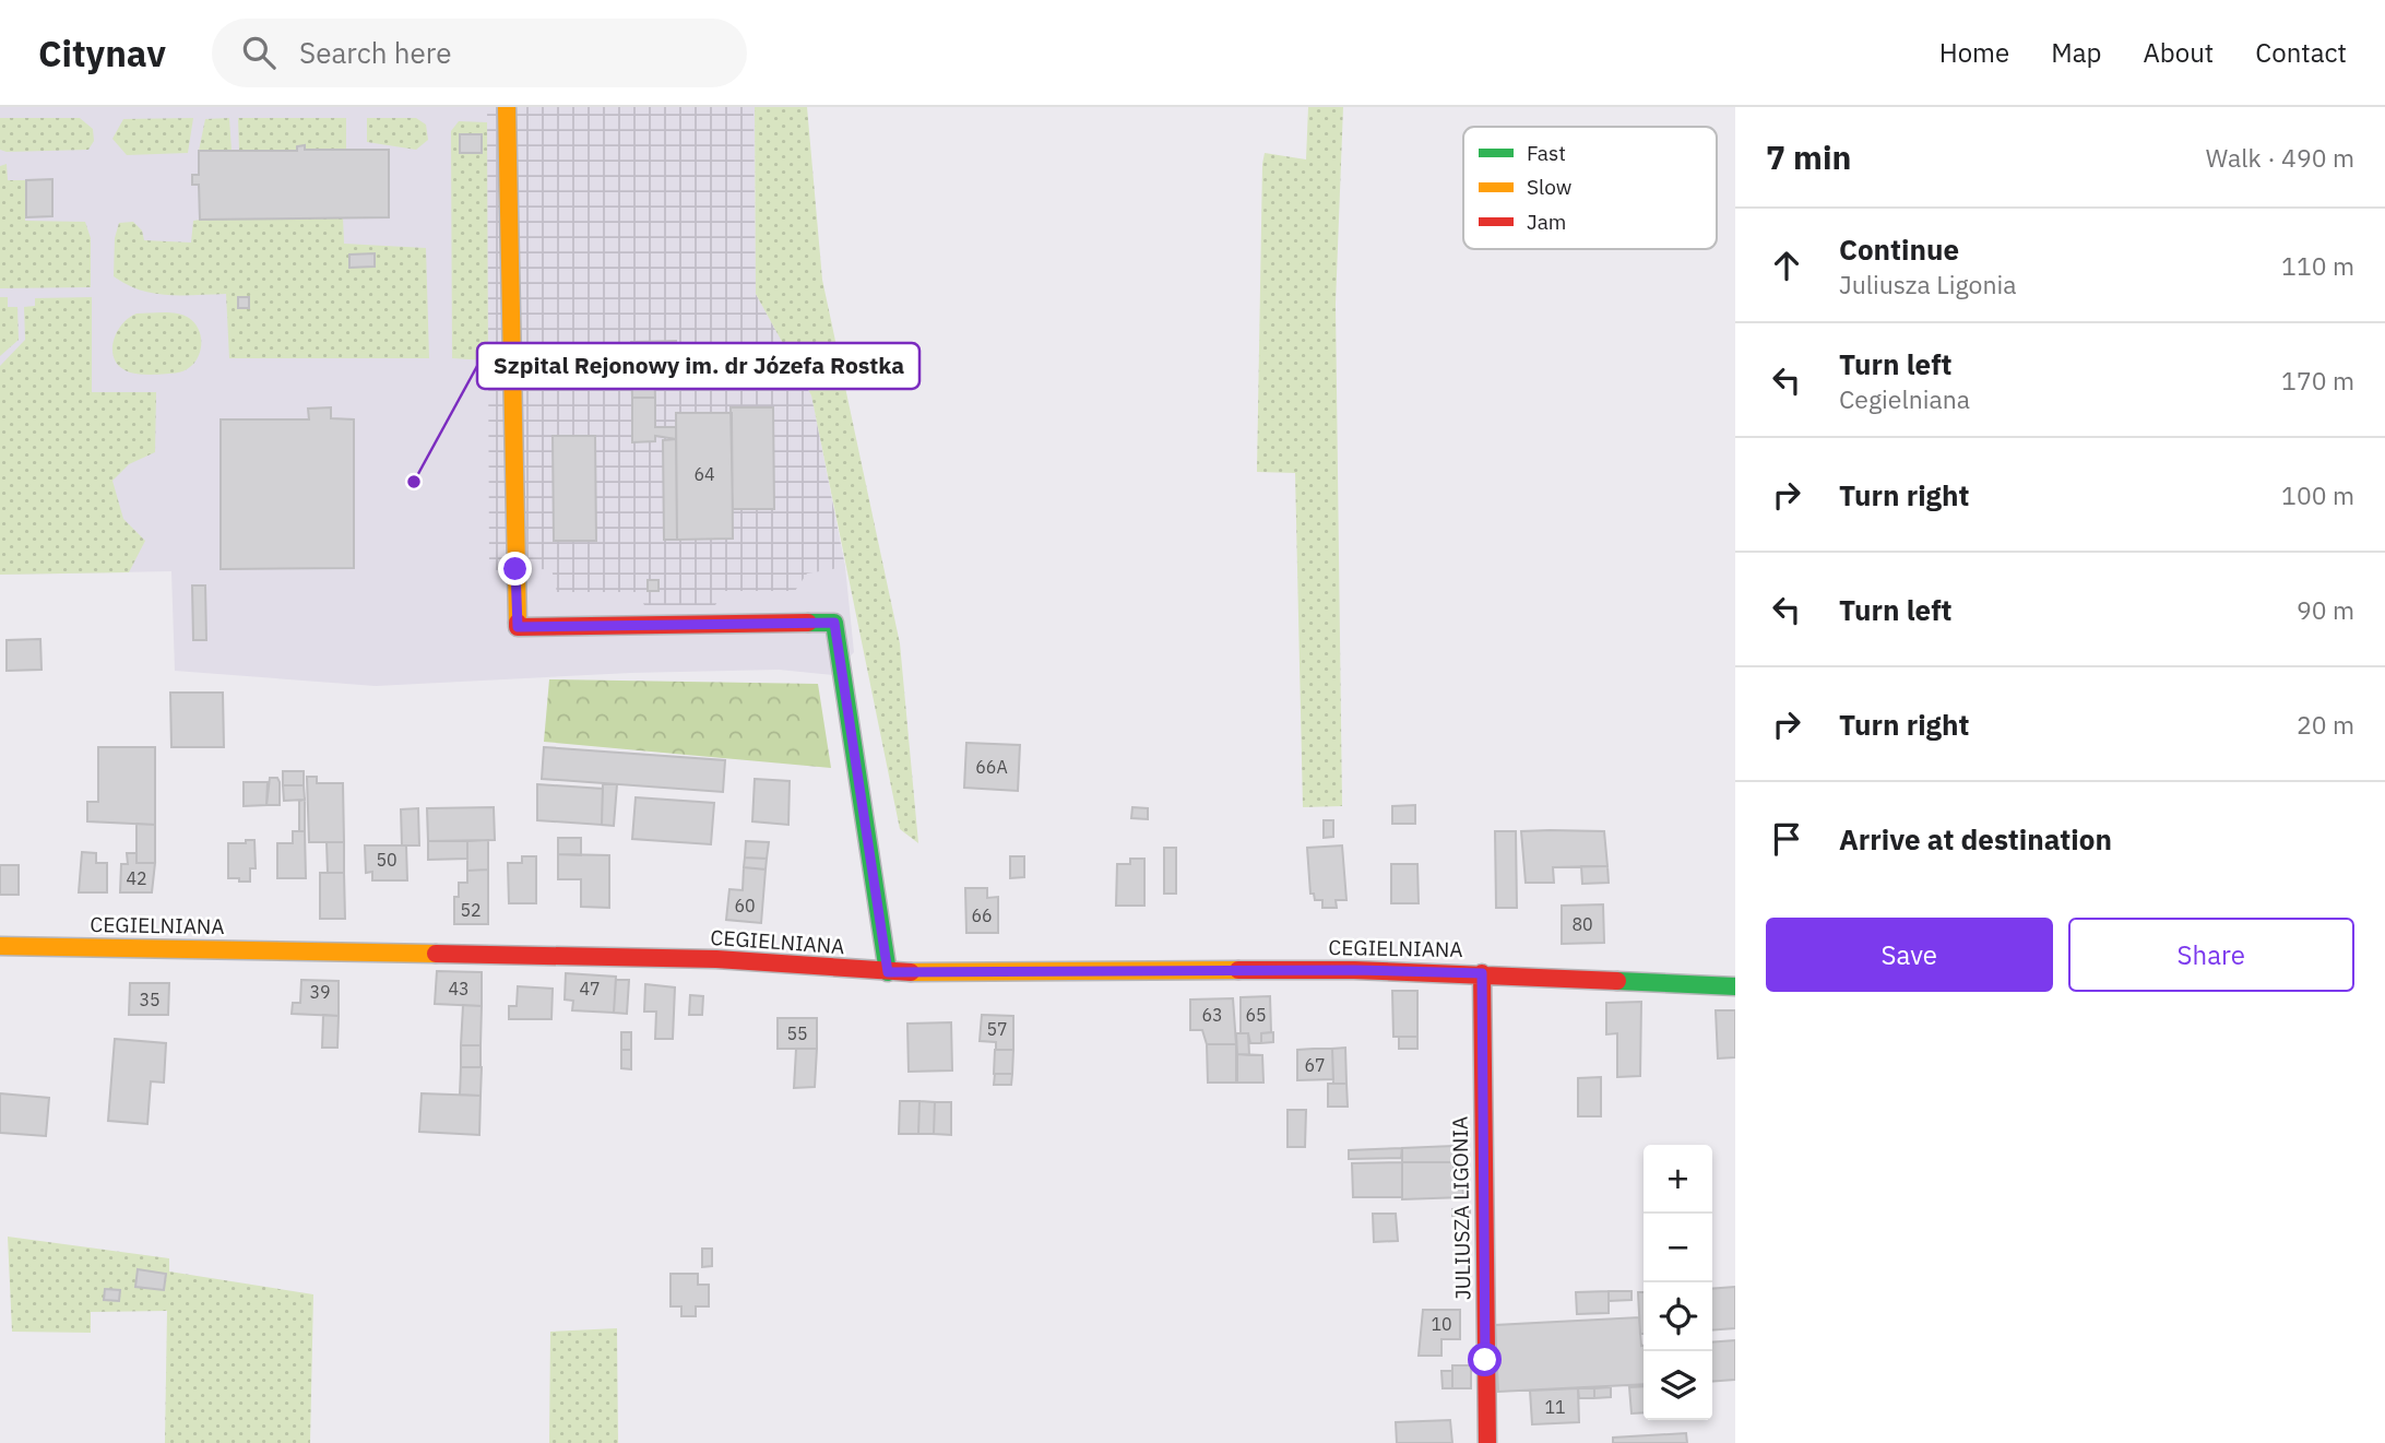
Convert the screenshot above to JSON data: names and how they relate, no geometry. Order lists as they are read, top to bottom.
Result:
{
  "streets": {
    "street": ["CEGIELNIANA", "JULIUSZA LIGONIA"]
  },
  "crossings": [
    ["CEGIELNIANA", "JULIUSZA LIGONIA"]
  ],
  "places": ["Szpital Rejonowy im. dr Józefa Rostka"],
  "house_numbers": [
    "64",
    "66A",
    "50",
    "42",
    "60",
    "52",
    "66",
    "80",
    "43",
    "47",
    "39",
    "35",
    "63",
    "65",
    "57",
    "55",
    "67",
    "10",
    "11"
  ],
  "legend": ["Fast", "Slow", "Jam"],
  "page": {
    "header": "Citynav",
    "search": "Search here",
    "nav": [
      "Home",
      "Map",
      "About",
      "Contact"
    ],
    "heading": ["7 min", "Walk · 490 m"],
    "list": [
      ["Continue", "Juliusza Ligonia", "110 m"],
      ["Turn left", "Cegielniana", "170 m"],
      ["Turn right", "100 m"],
      ["Turn left", "90 m"],
      ["Turn right", "20 m"],
      "Arrive at destination"
    ],
    "buttons": ["Save", "Share"],
    "map_buttons": ["+", "−"]
  }
}
